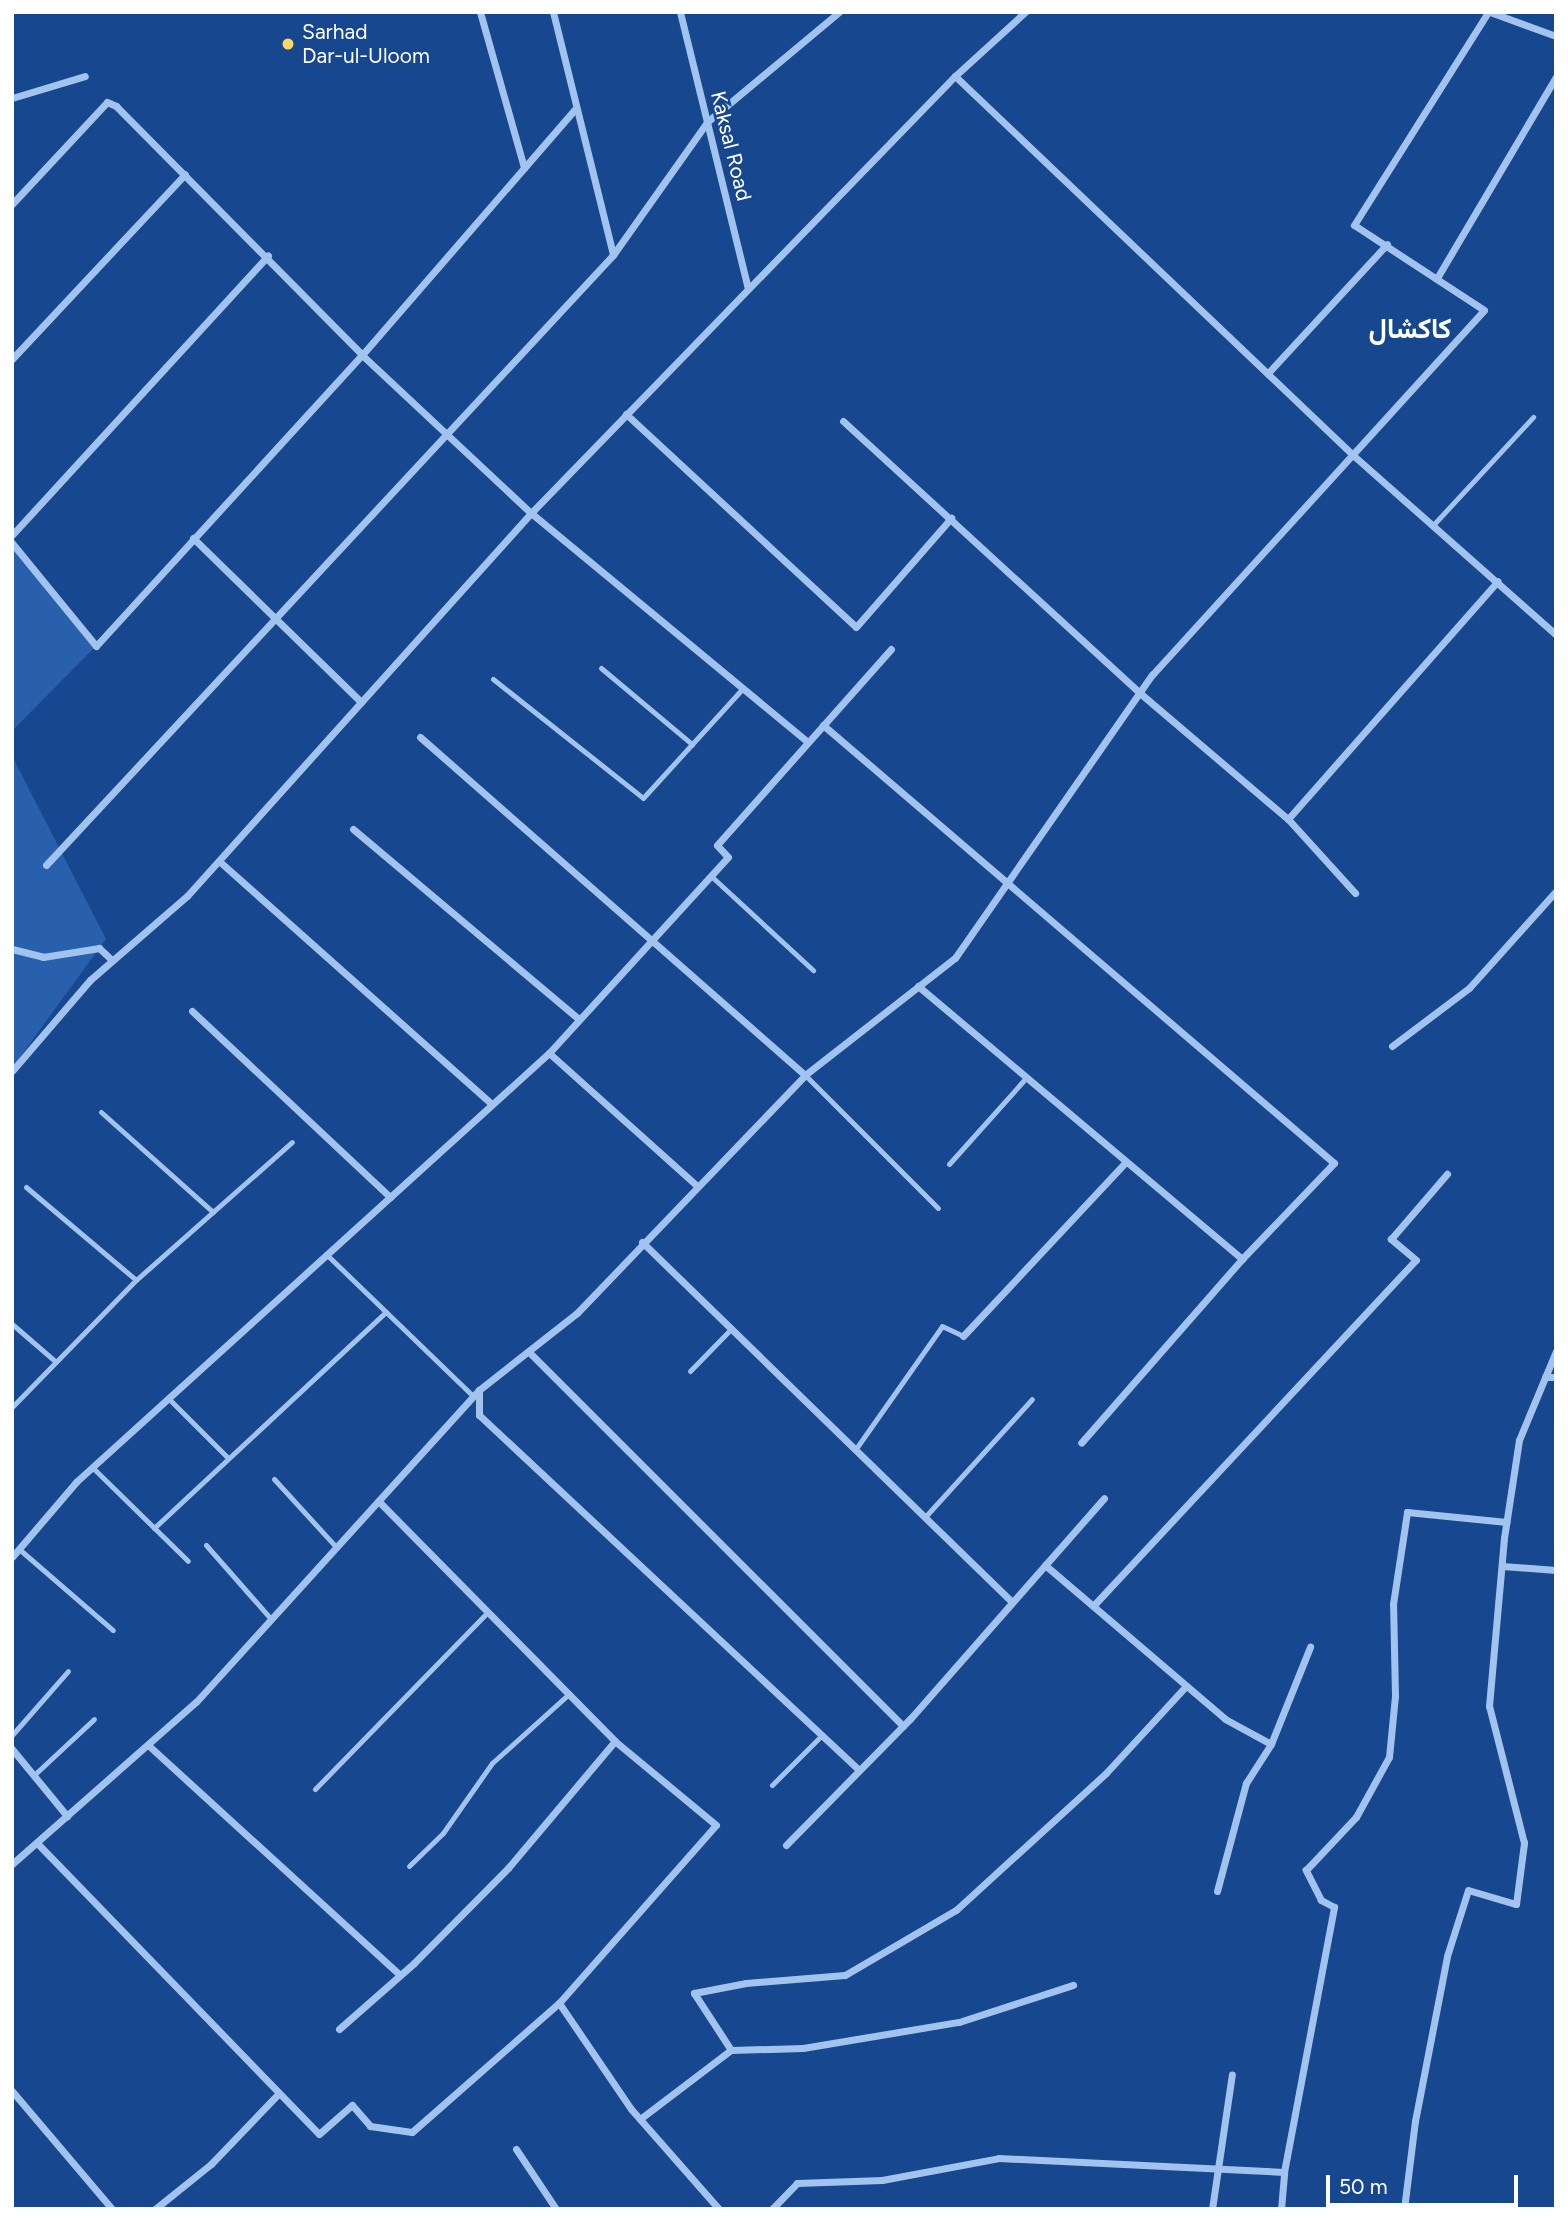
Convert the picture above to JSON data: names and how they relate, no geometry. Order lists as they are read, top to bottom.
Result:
{
  "streets": {
    "street": ["Kaksal Road"]
  },
  "districts": ["کاکشال"],
  "places": ["Sarhad Dar-ul-Uloom"],
  "scale_bar": "50 m"
}
